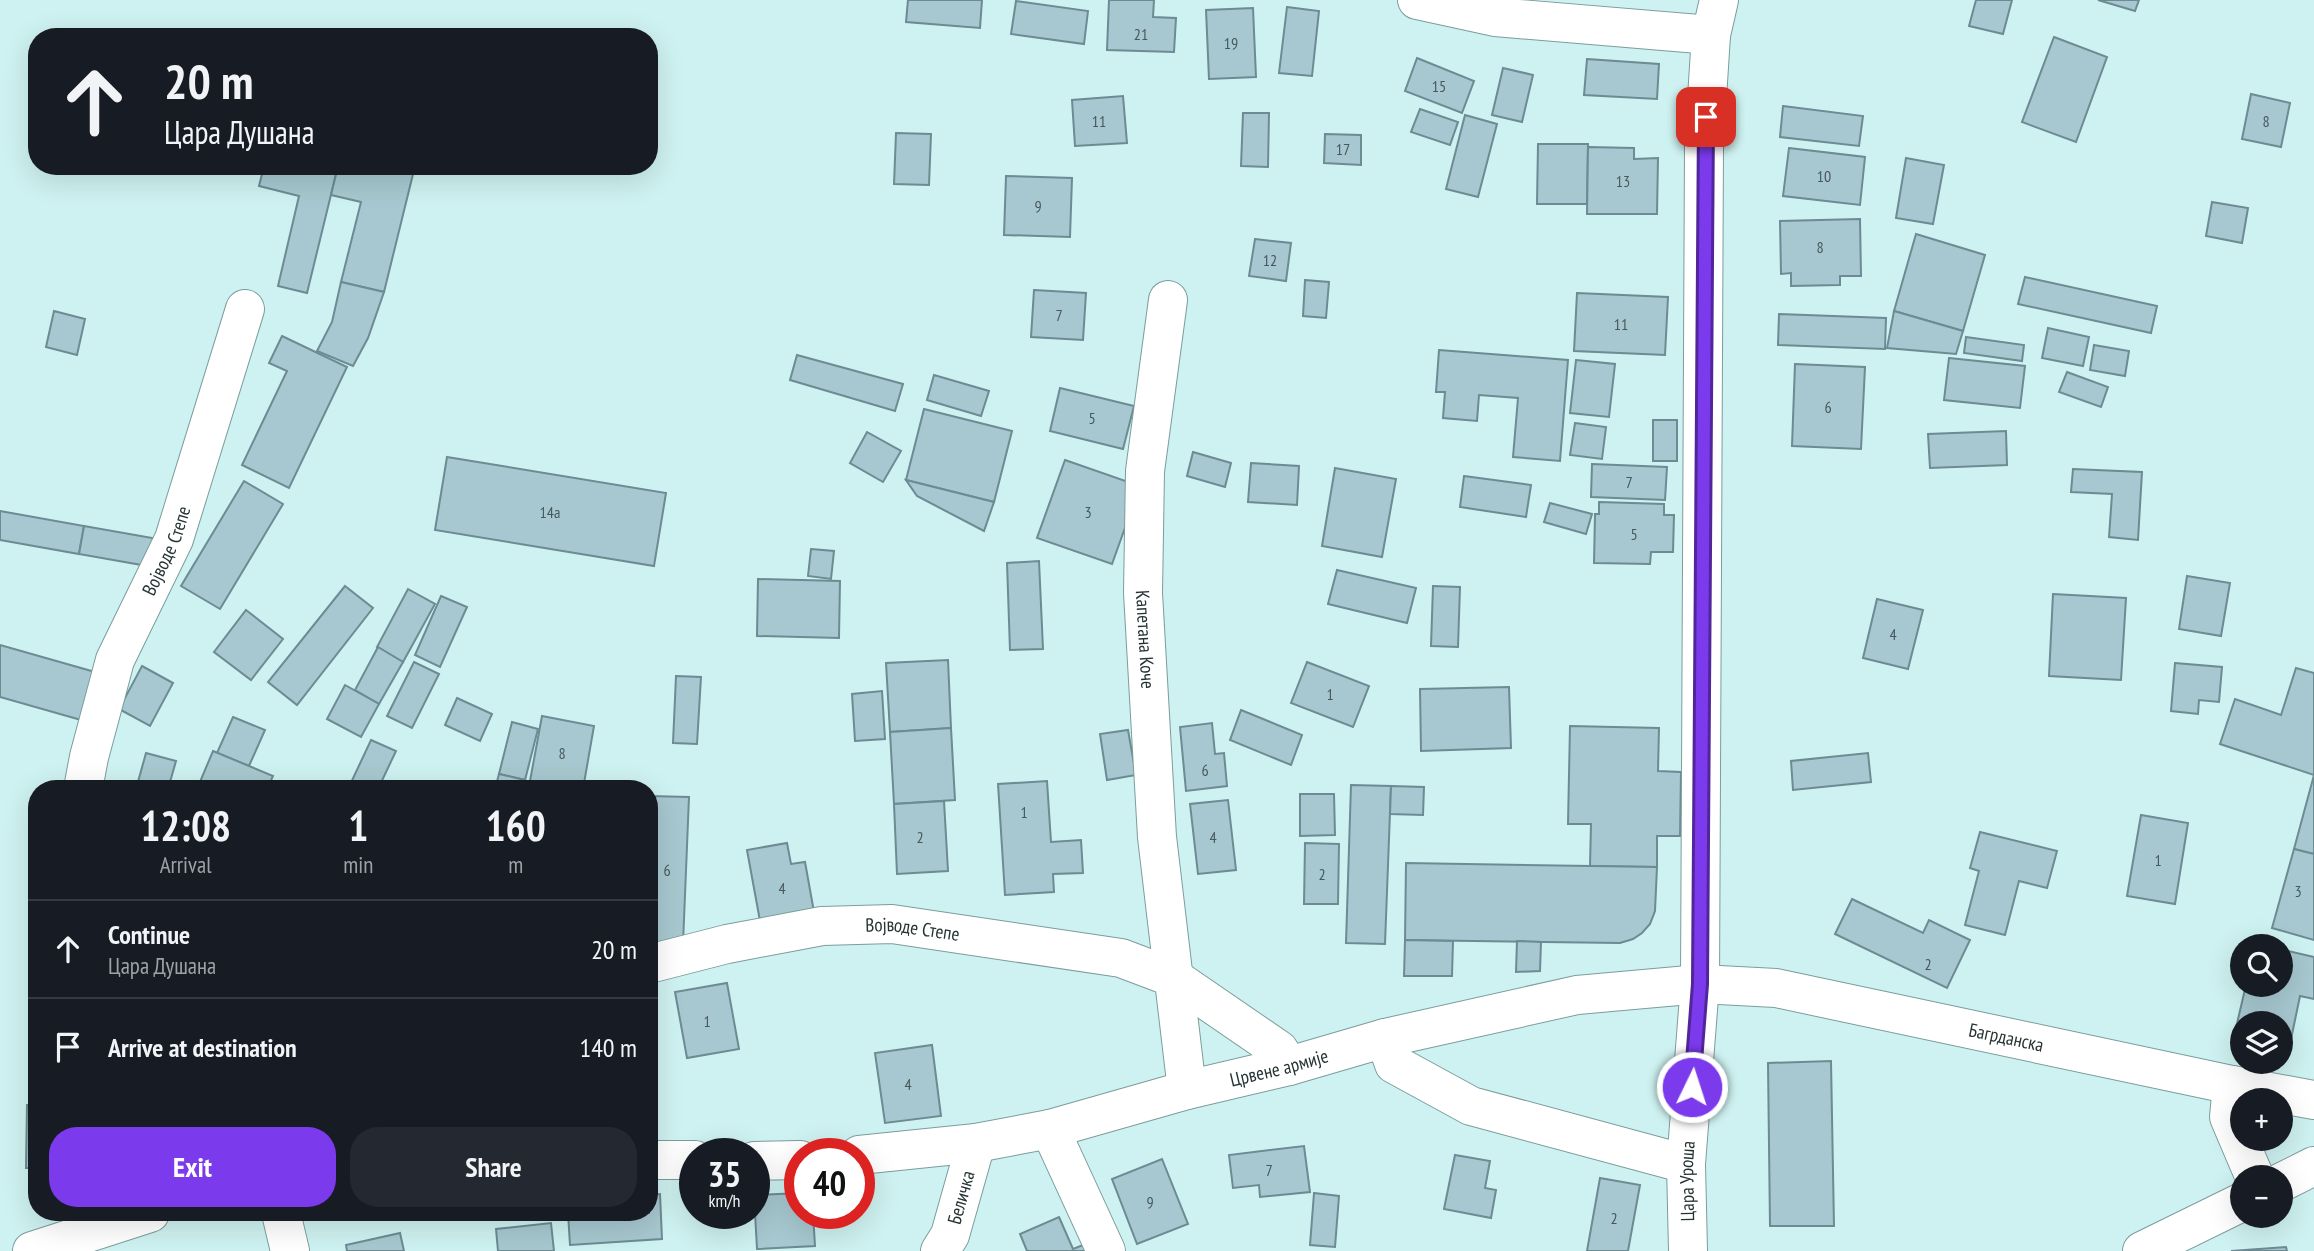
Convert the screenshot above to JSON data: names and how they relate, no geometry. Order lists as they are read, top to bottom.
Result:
{
  "streets": {
    "street": [
      "Војводе Степе",
      "Капетана Коче",
      "Багрданска",
      "Црвене армије",
      "Цара Уроша",
      "Беличка"
    ]
  },
  "crossings": [
    ["Војводе Степе", "Капетана Коче"],
    ["Капетана Коче", "Црвене армије"],
    ["Багрданска", "Црвене армије"],
    ["Багрданска", "Цара Уроша"],
    ["Црвене армије", "Цара Уроша"],
    ["Црвене армије", "Беличка"]
  ],
  "house_numbers": [
    "21",
    "19",
    "15",
    "11",
    "8",
    "17",
    "10",
    "13",
    "9",
    "8",
    "12",
    "7",
    "11",
    "6",
    "5",
    "7",
    "14a",
    "3",
    "5",
    "4",
    "1",
    "8",
    "6",
    "1",
    "2",
    "4",
    "1",
    "6",
    "2",
    "4",
    "3",
    "2",
    "1",
    "4",
    "7",
    "9",
    "2"
  ],
  "page": {
    "turn": ["20 m", "Цара Душана"],
    "eta": [
      "12:08",
      "Arrival",
      "1",
      "min",
      "160",
      "m"
    ],
    "list": [
      {
        "name": "Continue",
        "note": "Цара Душана",
        "value": "20 m"
      },
      {
        "name": "Arrive at destination",
        "value": "140 m"
      }
    ],
    "map_buttons": ["+", "−"],
    "buttons": ["Exit", "Share"],
    "speed": "35 km/h",
    "limit": "40"
  }
}
